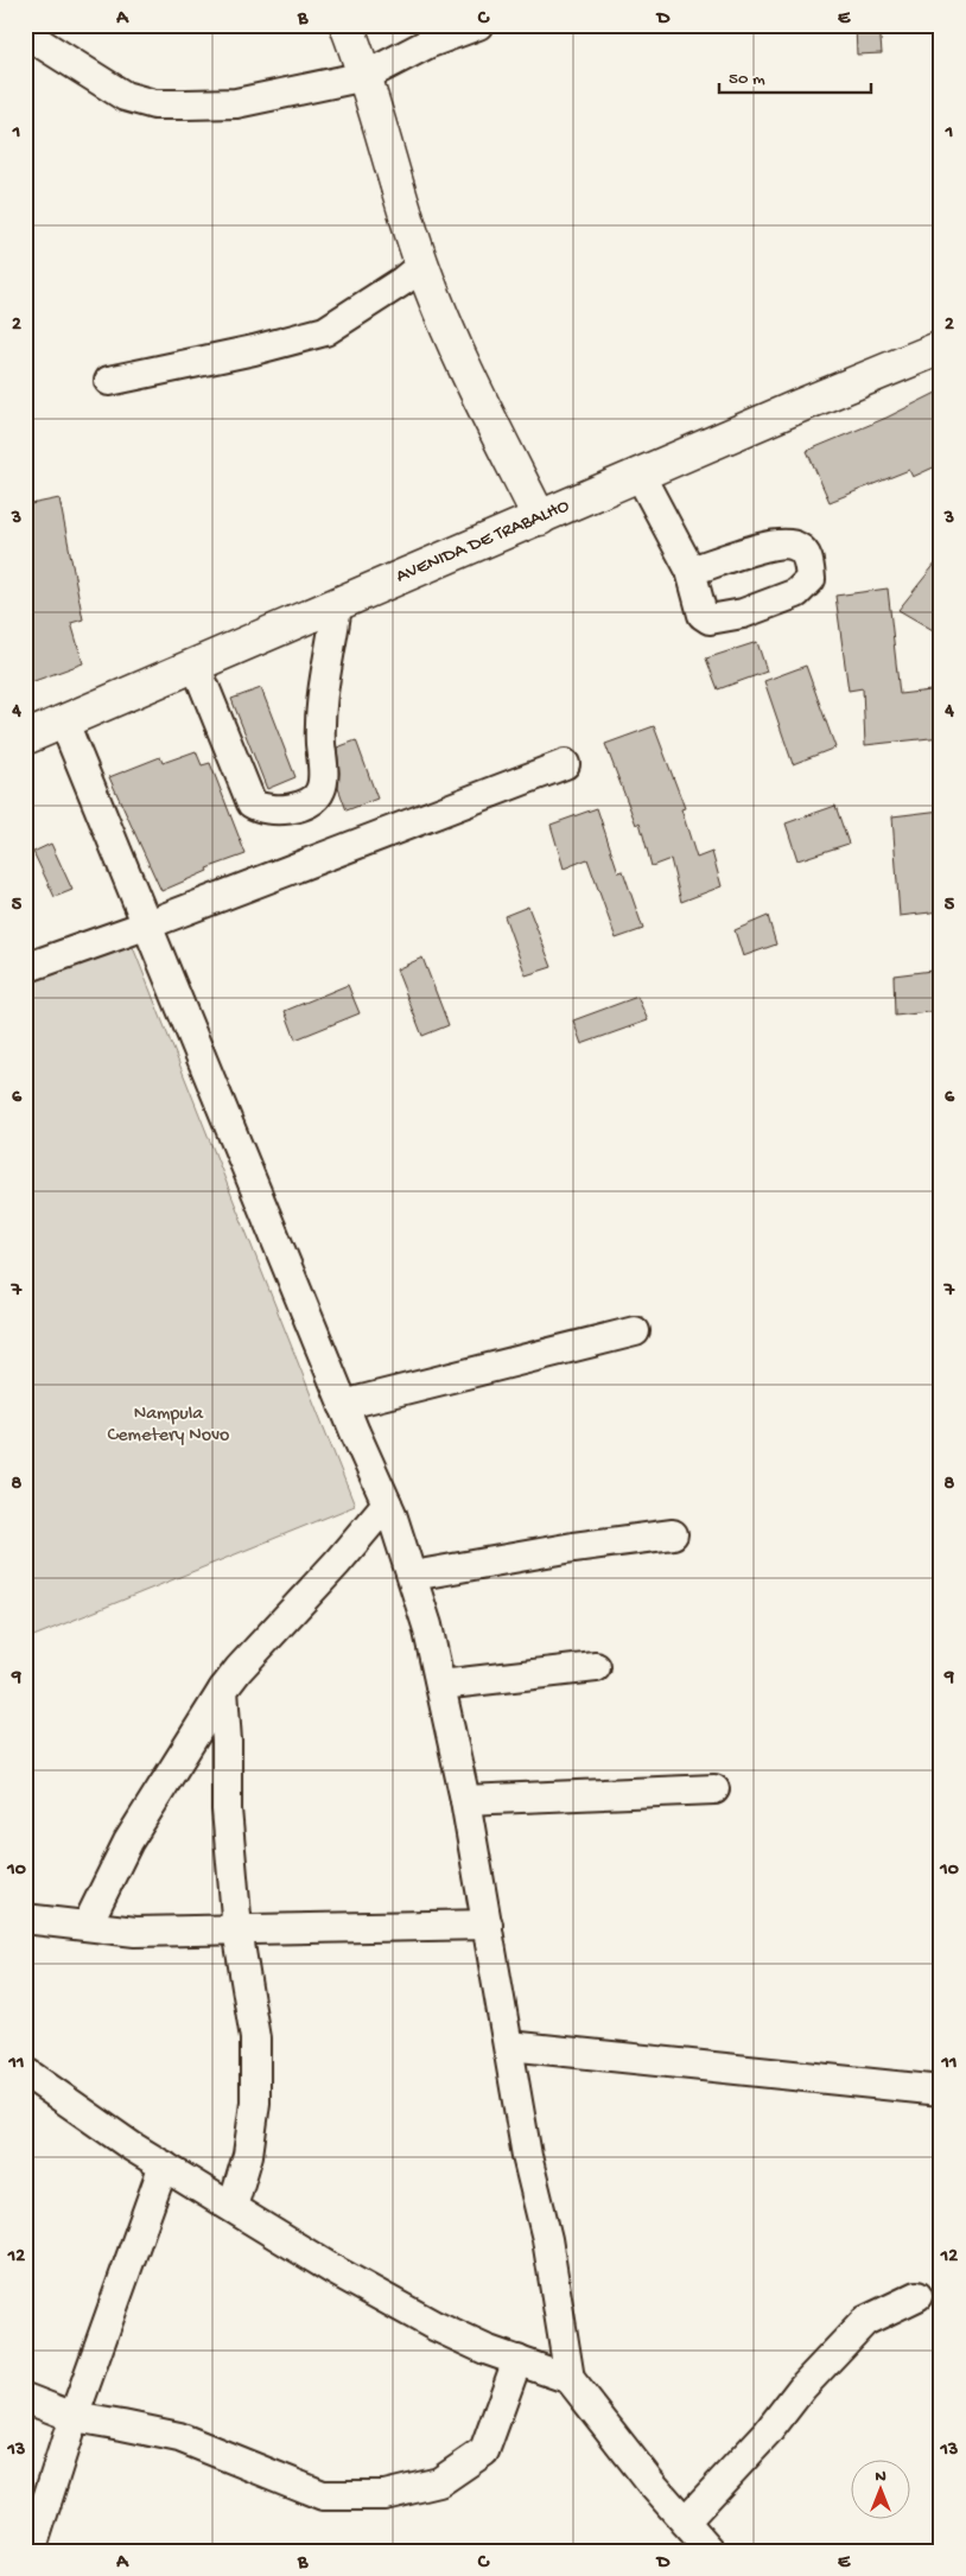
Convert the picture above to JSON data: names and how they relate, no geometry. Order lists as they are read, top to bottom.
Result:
{
  "streets": {
    "main road": ["AVENIDA DE TRABALHO"]
  },
  "parks": ["Nampula Cemetery Novo"],
  "scale_bar": "50 m",
  "north": "top",
  "grid": {
    "columns": [
      "A",
      "B",
      "C",
      "D",
      "E"
    ],
    "rows": [
      "1",
      "2",
      "3",
      "4",
      "5",
      "6",
      "7",
      "8",
      "9",
      "10",
      "11",
      "12",
      "13"
    ]
  }
}
